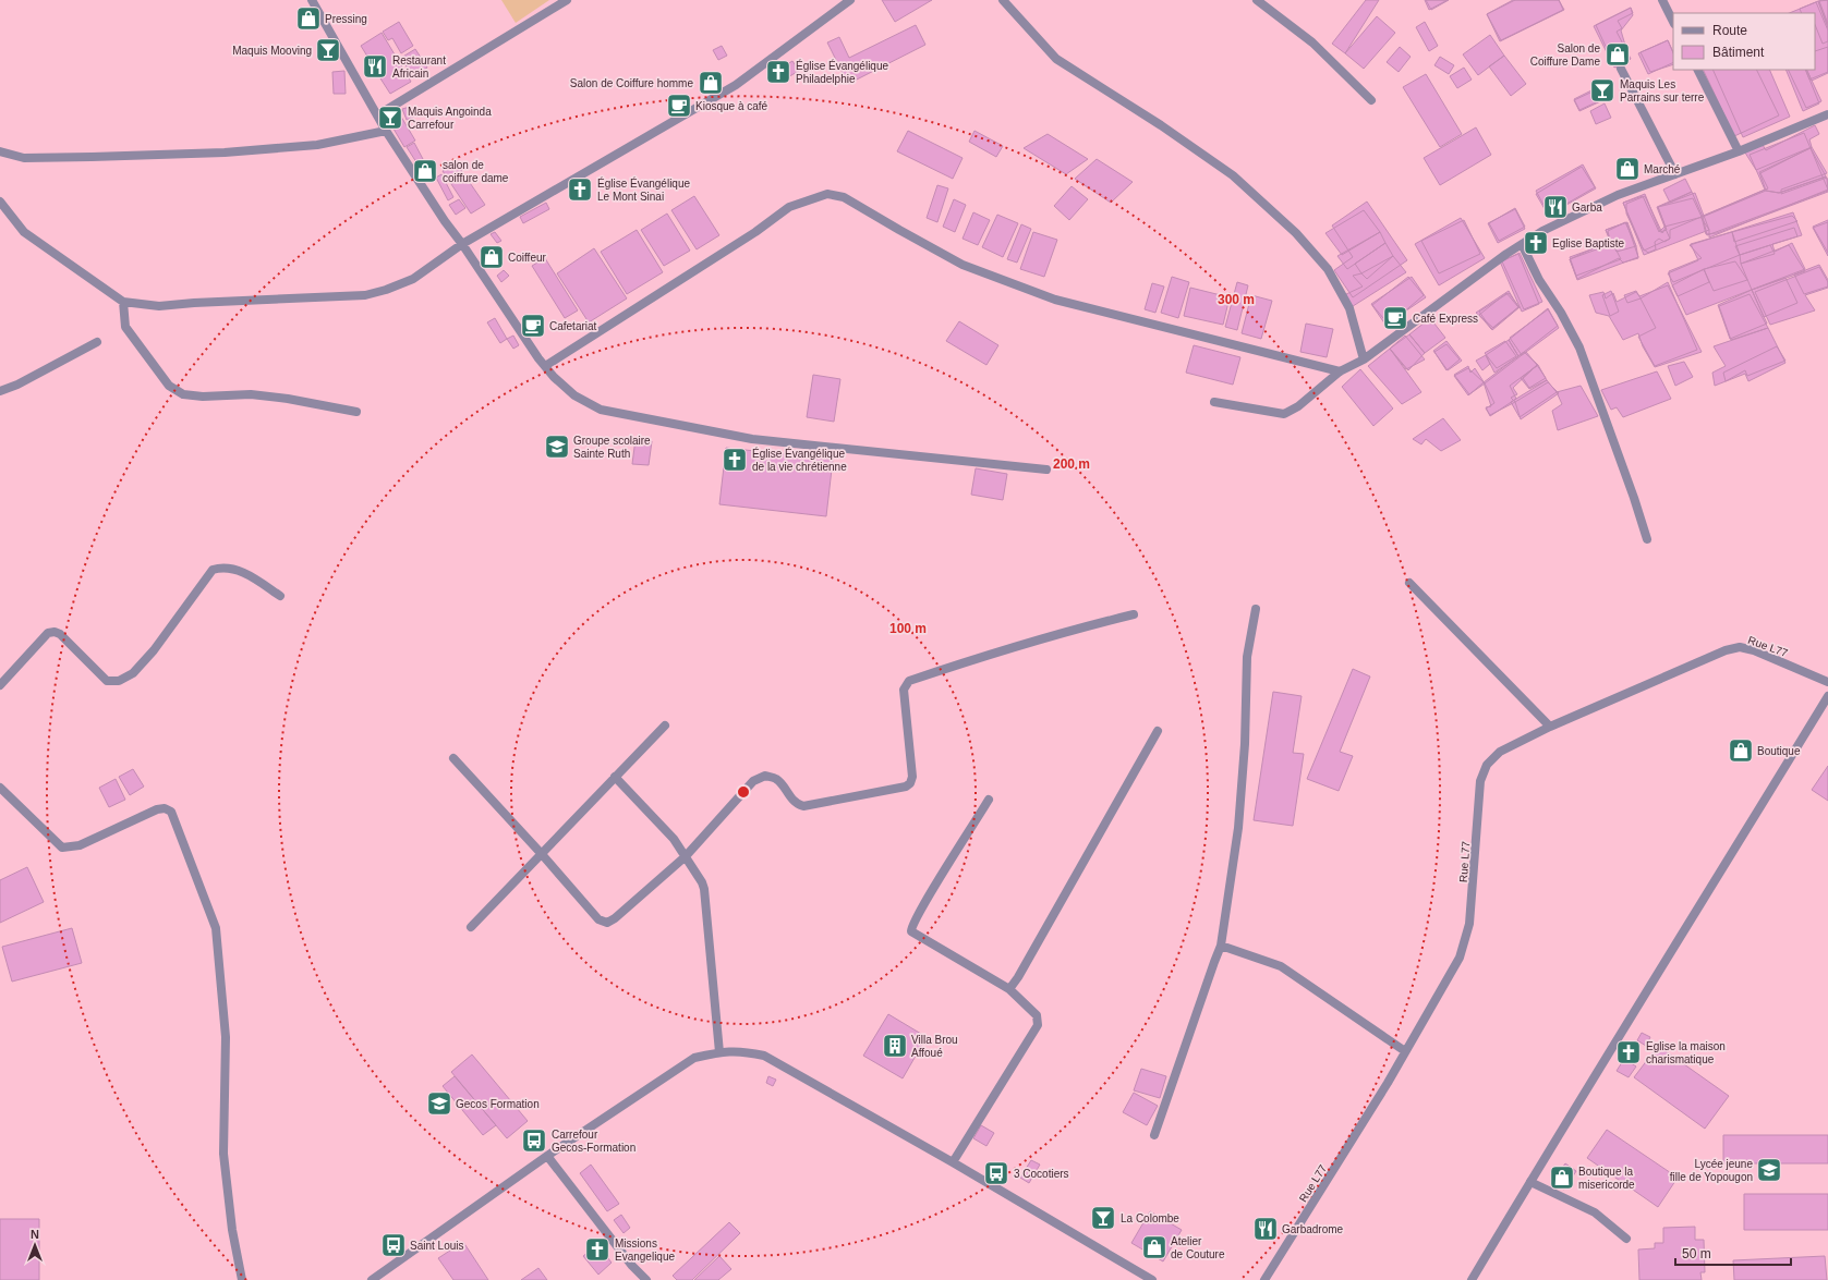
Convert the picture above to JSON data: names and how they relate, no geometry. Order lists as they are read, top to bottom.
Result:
{
  "streets": {
    "street": ["Rue L77"]
  },
  "places": {
    "shop": [
      "Pressing",
      "Salon de Coiffure Dame",
      "Salon de Coiffure homme",
      "Marché",
      "salon de coiffure dame",
      "Coiffeur",
      "Boutique",
      "Boutique la misericorde",
      "Atelier de Couture"
    ],
    "bar": [
      "Maquis Mooving",
      "Maquis Les Parrains sur terre",
      "Maquis Angoinda Carrefour",
      "La Colombe"
    ],
    "restaurant": ["Restaurant Africain", "Garba", "Garbadrome"],
    "church": [
      "Église Évangélique Philadelphie",
      "Église Évangélique Le Mont Sinai",
      "Eglise Baptiste",
      "Église Évangélique de la vie chrétienne",
      "Eglise la maison charismatique",
      "Missions Evangelique"
    ],
    "cafe": ["Kiosque à café", "Café Express", "Cafetariat"],
    "school or university": ["Groupe scolaire Sainte Ruth", "Gecos Formation", "Lycée jeune fille de Yopougon"],
    "building": ["Villa Brou Affoué"],
    "bus stop": ["Carrefour Gecos-Formation", "3 Cocotiers", "Saint Louis"]
  },
  "legend": ["Route", "Bâtiment"],
  "scale_bar": "50 m",
  "north": "top",
  "rings": ["300 m", "200 m", "100 m"]
}
